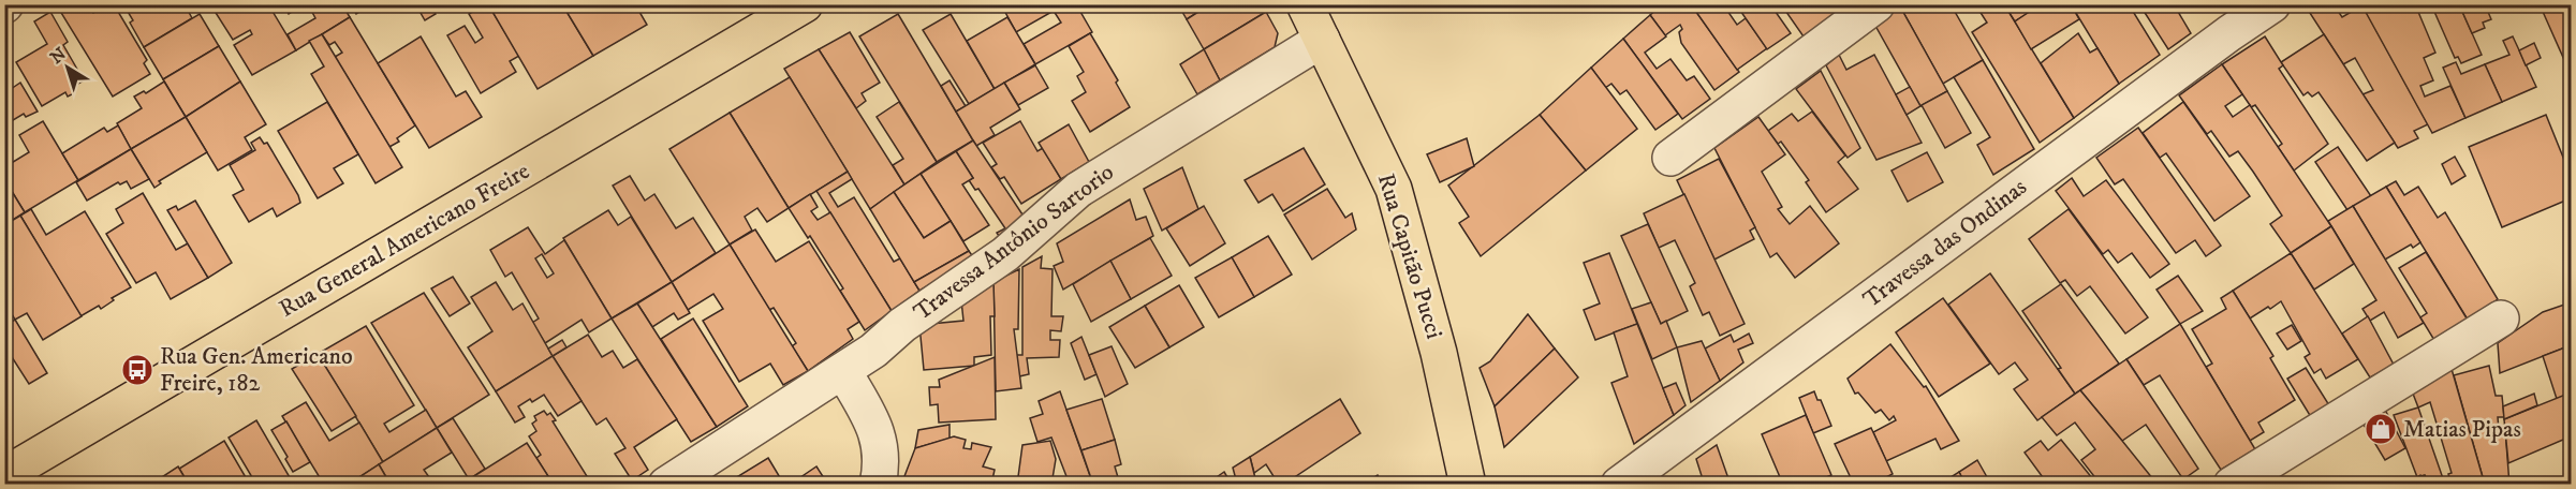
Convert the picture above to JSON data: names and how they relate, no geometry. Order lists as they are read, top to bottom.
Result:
{
  "streets": {
    "main road": ["Rua General Americano Freire", "Rua Capitão Pucci"],
    "street": ["Travessa Antônio Sartorio", "Travessa das Ondinas"]
  },
  "crossings": [
    ["Travessa Antônio Sartorio", "Rua Capitão Pucci"]
  ],
  "places": {
    "bus stop": ["Rua Gen. Americano Freire, 182"],
    "shop": ["Matias Pipas"]
  },
  "north": "top left"
}
